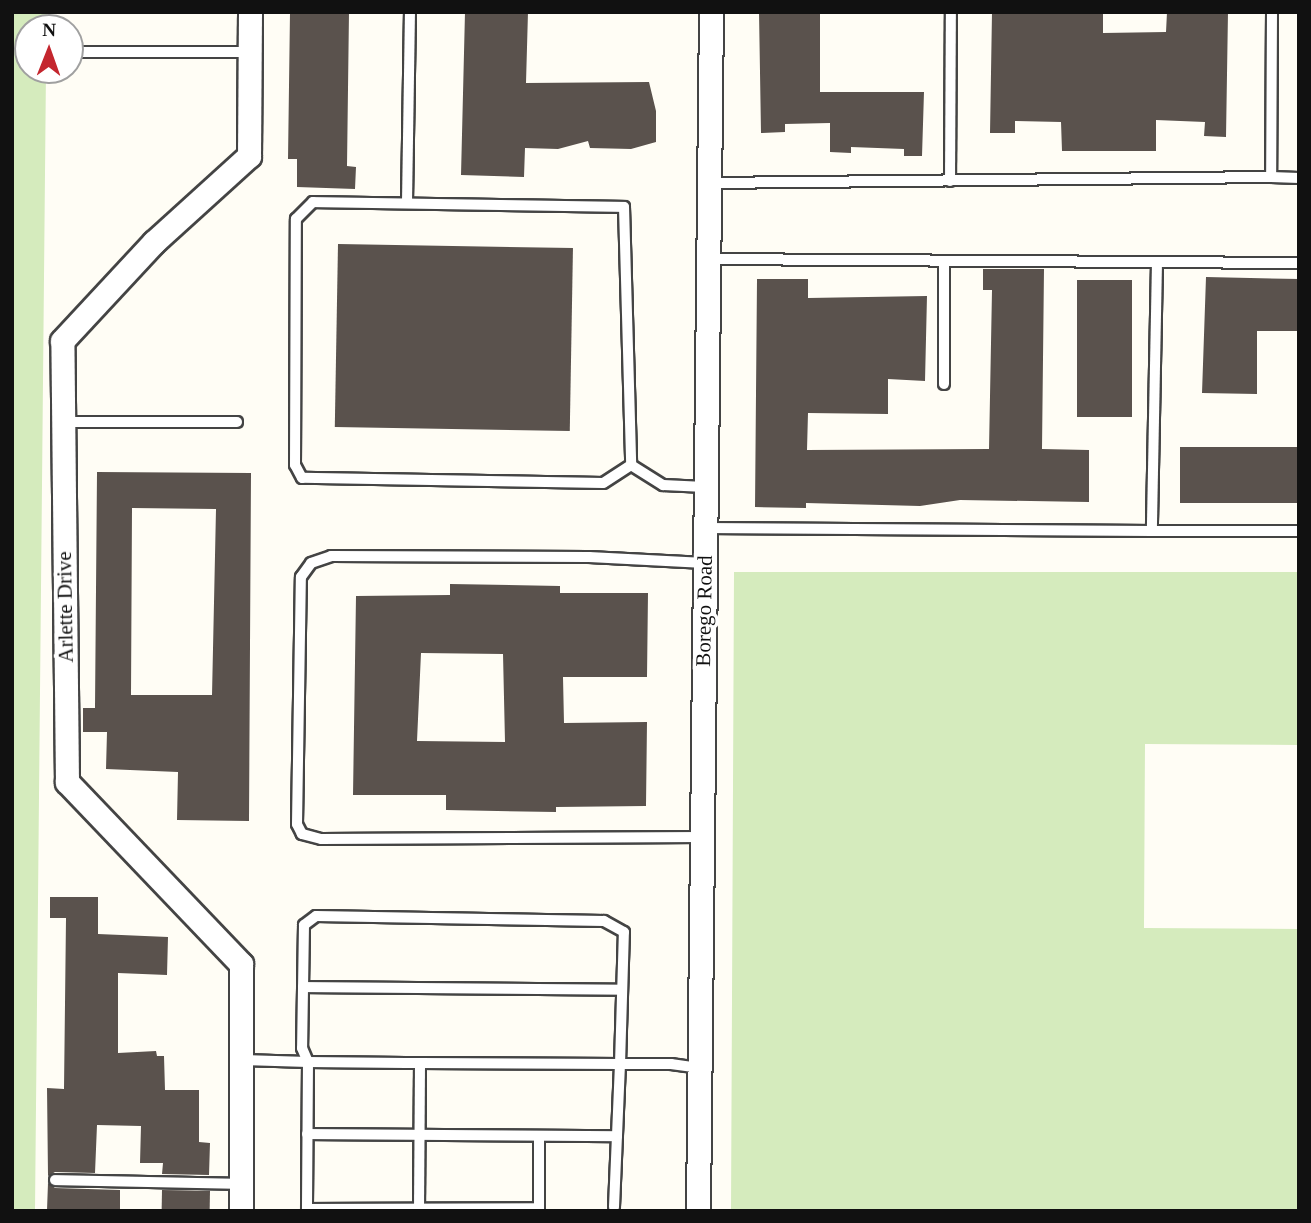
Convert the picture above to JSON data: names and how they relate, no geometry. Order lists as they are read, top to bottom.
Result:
{
  "streets": {
    "street": ["Arlette Drive", "Borego Road"]
  },
  "north": "top"
}
